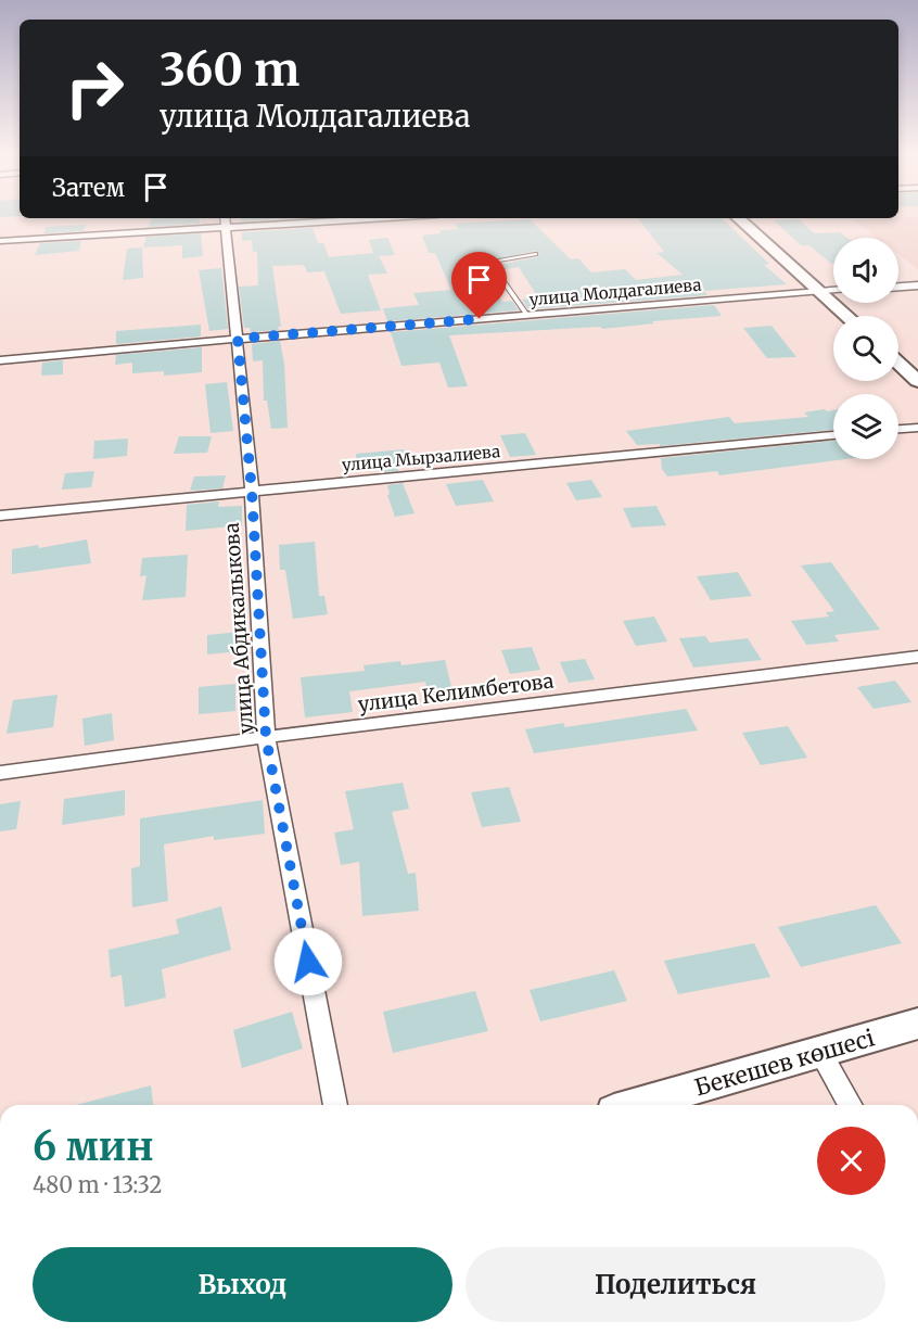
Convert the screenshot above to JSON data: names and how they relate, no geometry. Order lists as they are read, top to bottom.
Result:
{
  "streets": {
    "main road": ["Бекешев көшесі"],
    "street": [
      "улица Молдагалиева",
      "улица Мырзалиева",
      "улица Абдикалыкова",
      "улица Келимбетова"
    ]
  },
  "crossings": [
    ["улица Молдагалиева", "улица Абдикалыкова"],
    ["улица Мырзалиева", "улица Абдикалыкова"],
    ["улица Абдикалыкова", "улица Келимбетова"]
  ],
  "page": {
    "turn": ["360 m", "улица Молдагалиева"],
    "then": "Затем",
    "heading": ["6 мин", "480 m · 13:32"],
    "buttons": ["Выход", "Поделиться"]
  }
}
